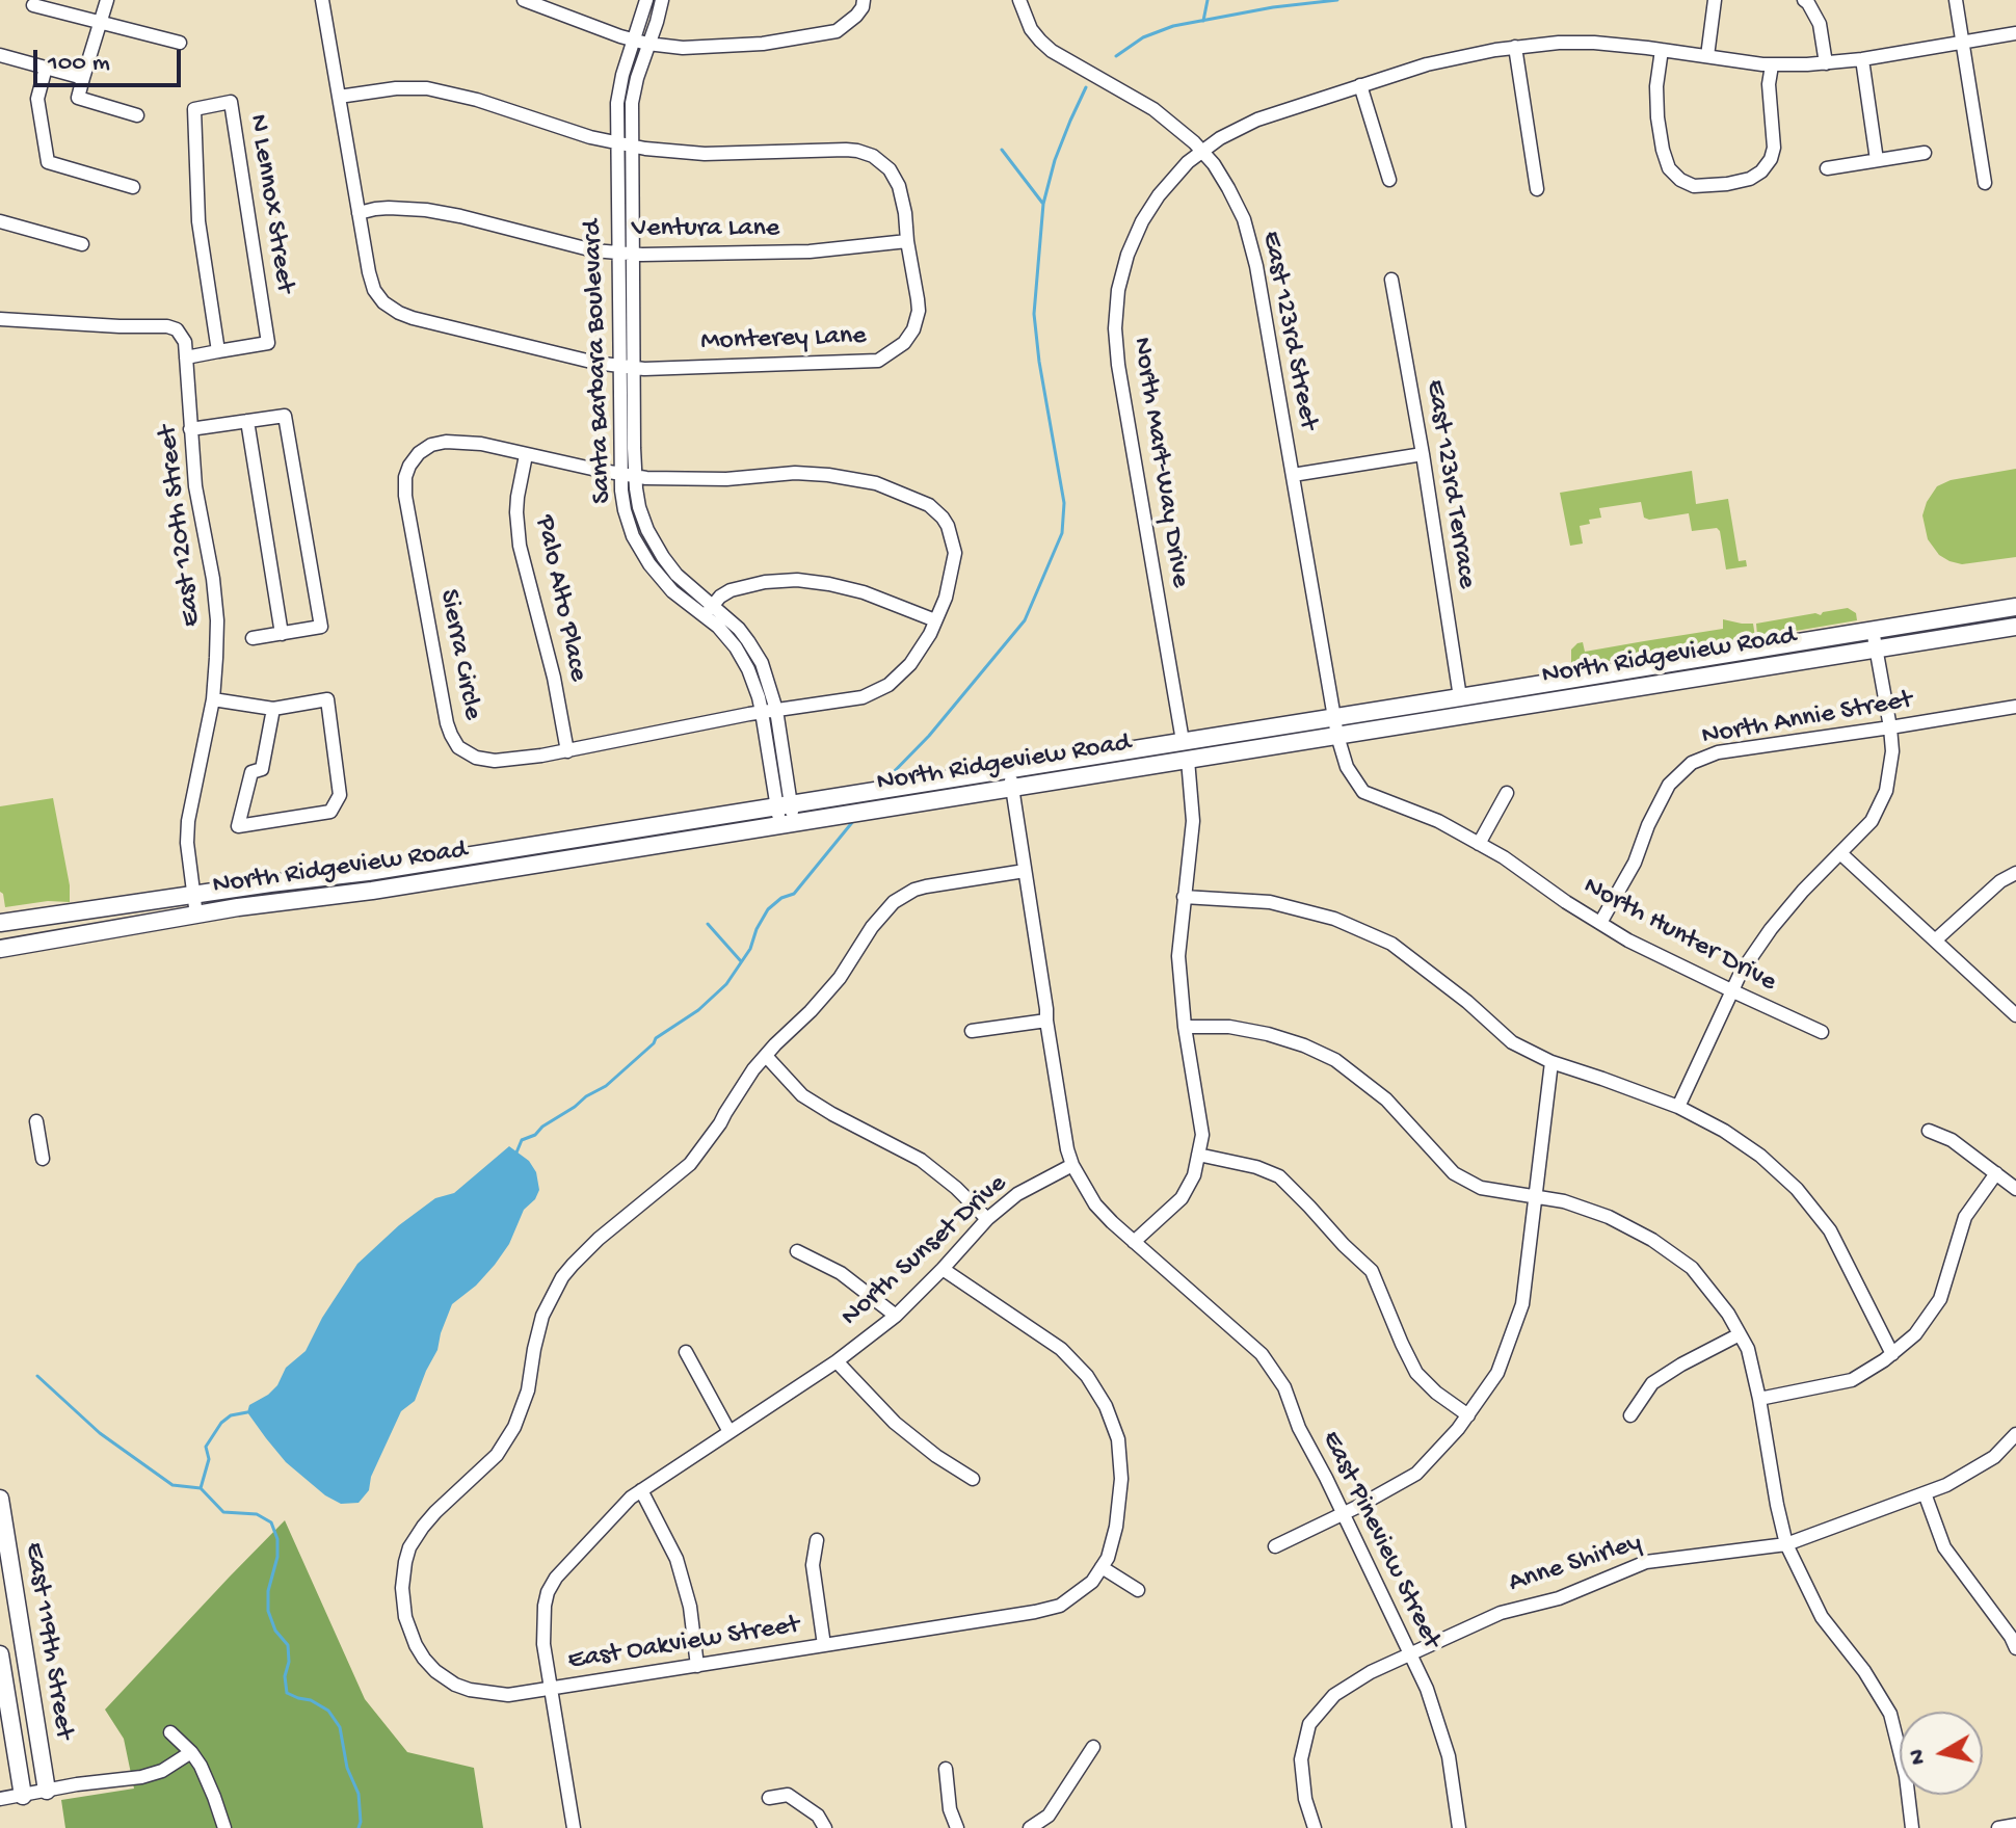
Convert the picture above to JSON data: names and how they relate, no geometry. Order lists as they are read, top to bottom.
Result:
{
  "streets": {
    "main road": ["North Ridgeview Road", "East 119th Street"],
    "street": [
      "N Lennox Street",
      "Ventura Lane",
      "East 123rd Street",
      "Monterey Lane",
      "Santa Barbara Boulevard",
      "North Mart-Way Drive",
      "East 123rd Terrace",
      "East 120th Street",
      "Palo Alto Place",
      "Sierra Circle",
      "North Annie Street",
      "North Hunter Drive",
      "North Sunset Drive",
      "East Pineview Street",
      "Anne Shirley",
      "East Oakview Street"
    ]
  },
  "crossings": [
    ["N Lennox Street", "East 120th Street"],
    ["Ventura Lane", "Monterey Lane"],
    ["Ventura Lane", "Santa Barbara Boulevard"],
    ["East 123rd Street", "North Mart-Way Drive"],
    ["East 123rd Street", "North Ridgeview Road"],
    ["East 123rd Street", "North Hunter Drive"],
    ["Monterey Lane", "Santa Barbara Boulevard"],
    ["Santa Barbara Boulevard", "Sierra Circle"],
    ["Santa Barbara Boulevard", "North Ridgeview Road"],
    ["North Mart-Way Drive", "North Ridgeview Road"],
    ["East 123rd Terrace", "North Ridgeview Road"],
    ["East 120th Street", "North Ridgeview Road"],
    ["Palo Alto Place", "Sierra Circle"],
    ["North Ridgeview Road", "North Hunter Drive"],
    ["North Annie Street", "North Hunter Drive"],
    ["North Sunset Drive", "East Pineview Street"],
    ["North Sunset Drive", "East Oakview Street"],
    ["East Pineview Street", "Anne Shirley"]
  ],
  "scale_bar": "100 m",
  "north": "left"
}
